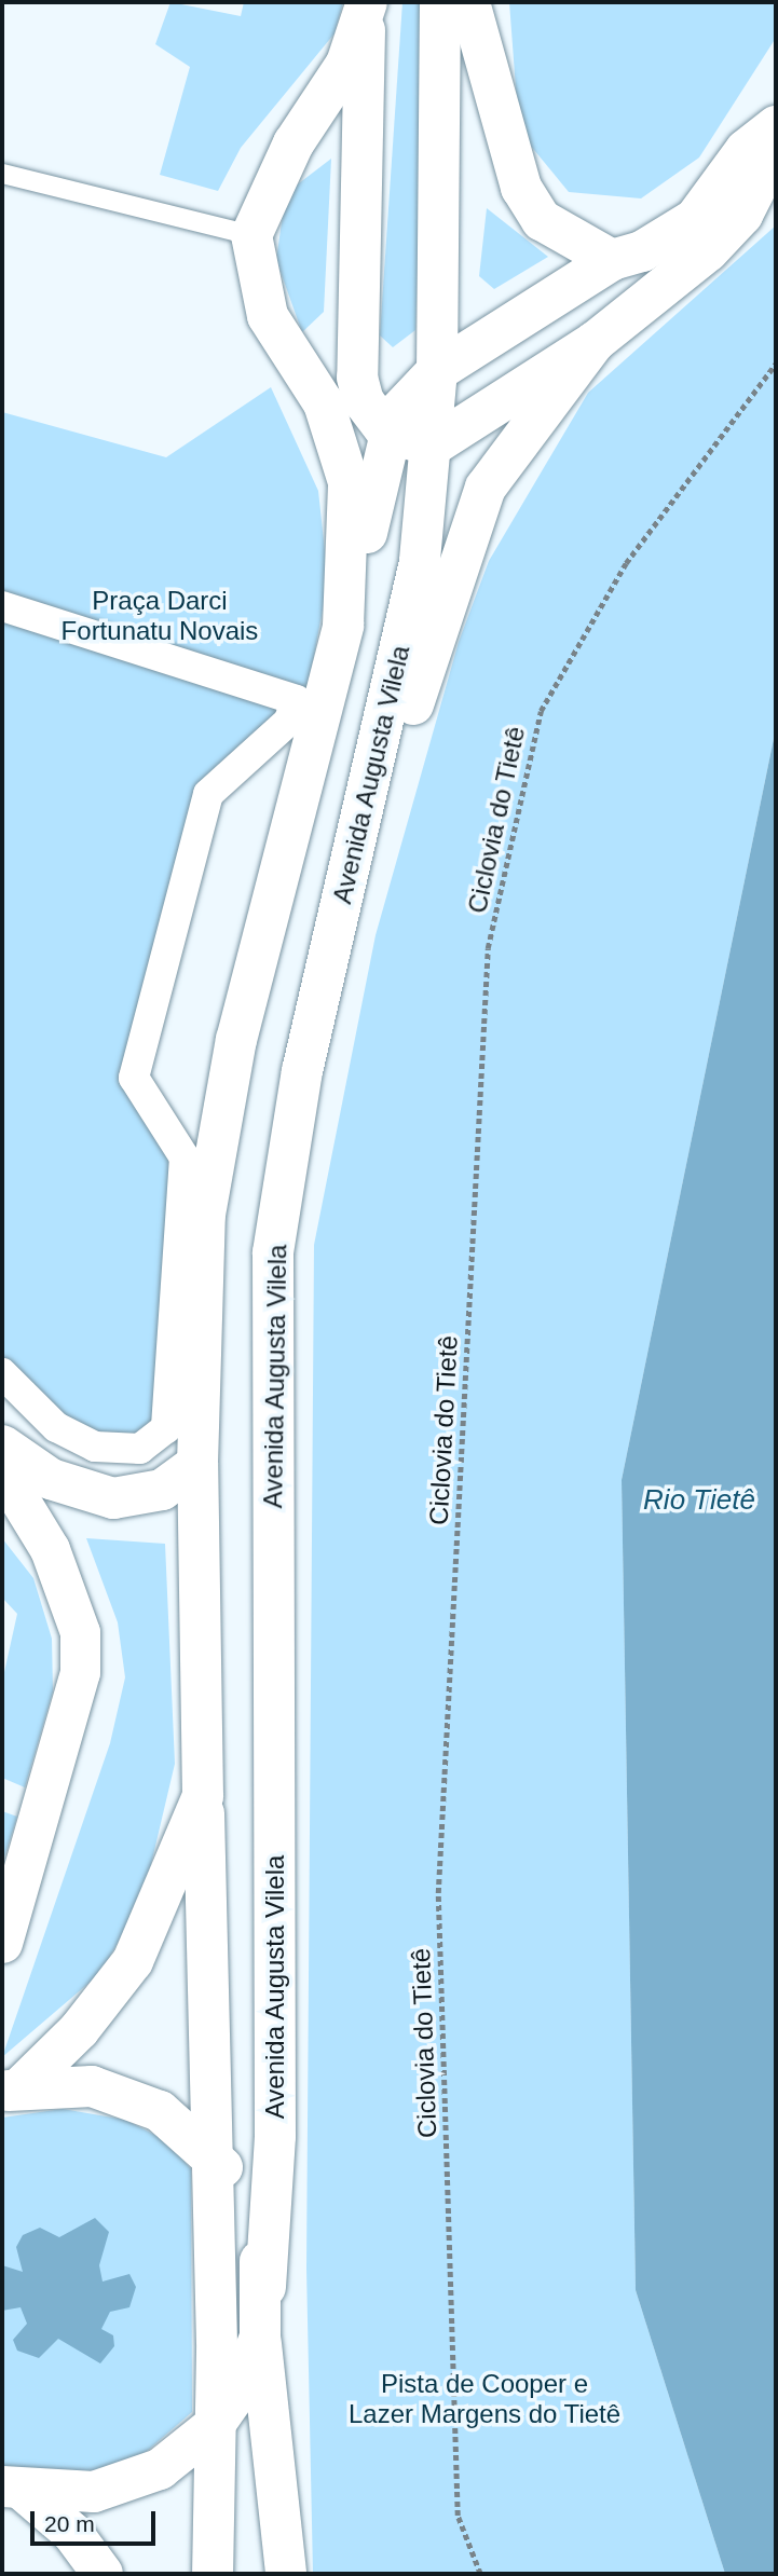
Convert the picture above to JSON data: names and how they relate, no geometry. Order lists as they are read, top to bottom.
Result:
{
  "streets": {
    "main road": ["Avenida Augusta Vilela"],
    "path": ["Ciclovia do Tietê"]
  },
  "water": ["Rio Tietê"],
  "parks": ["Praça Darci Fortunatu Novais", "Pista de Cooper e Lazer Margens do Tietê"],
  "scale_bar": "20 m"
}
